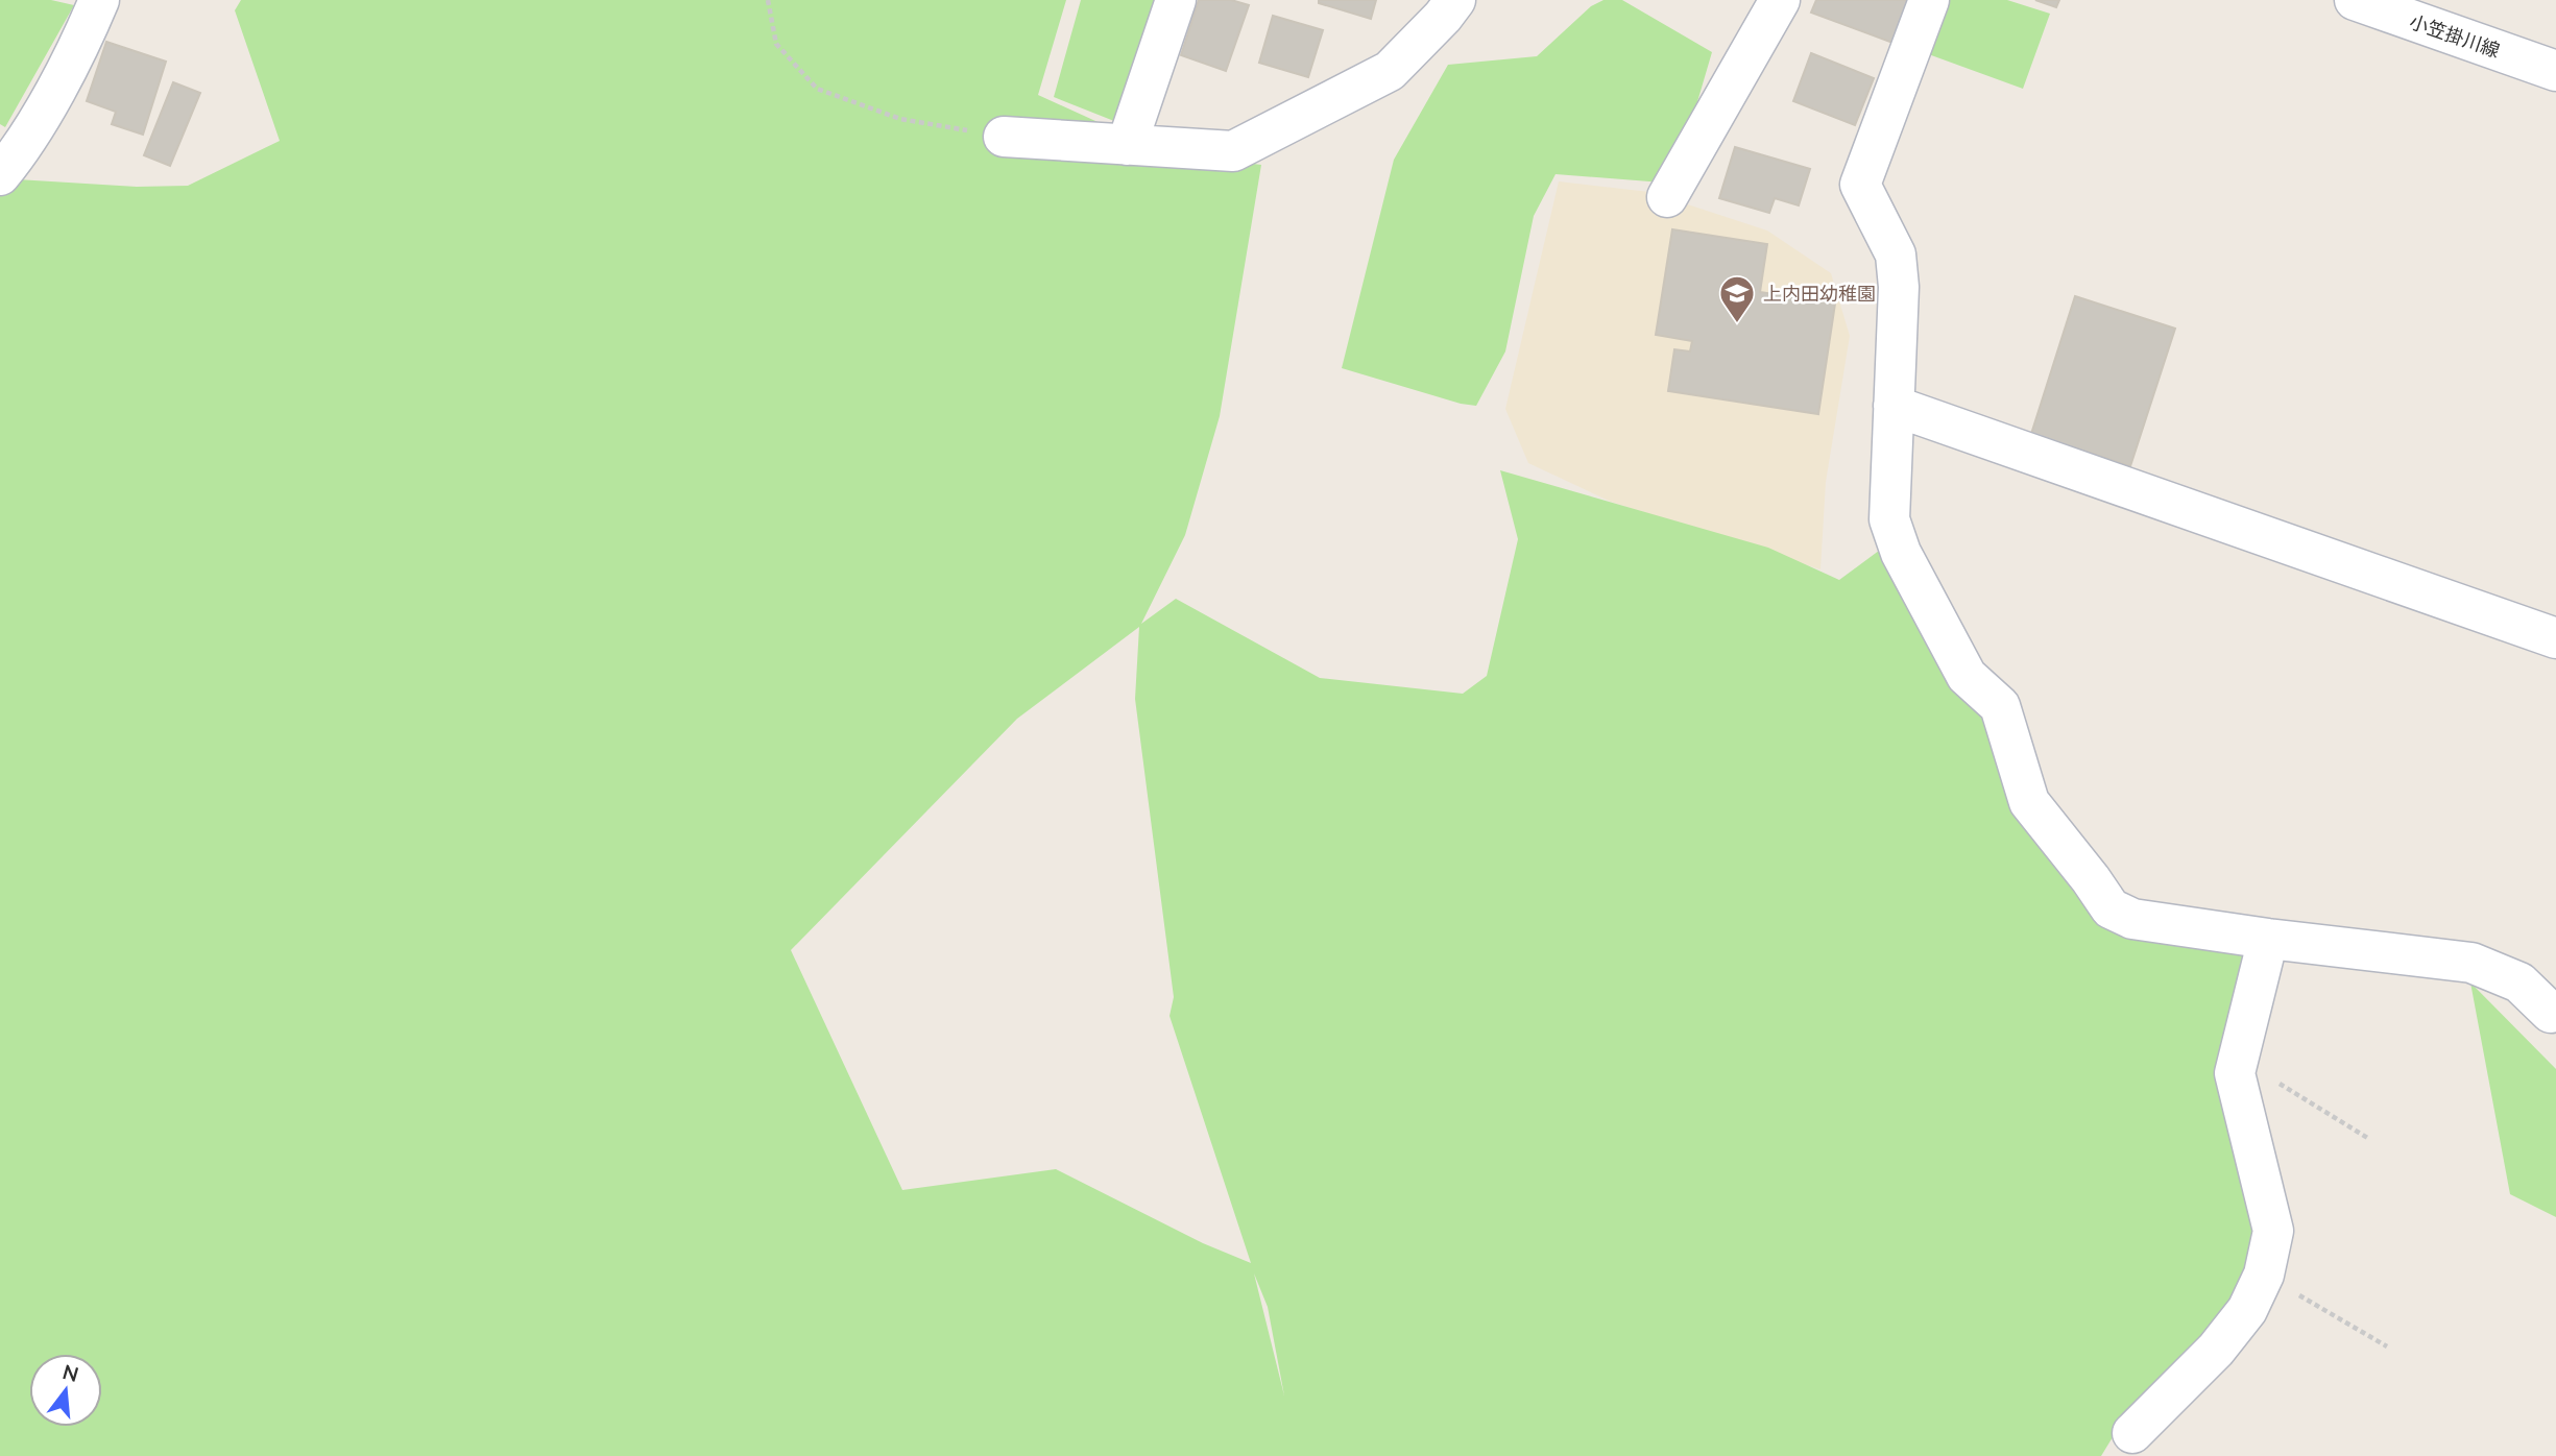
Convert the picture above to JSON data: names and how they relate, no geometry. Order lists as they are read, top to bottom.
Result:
{
  "streets": {
    "street": ["小笠掛川線"]
  },
  "places": {
    "school or university": ["上内田幼稚園"]
  },
  "north": "top"
}
